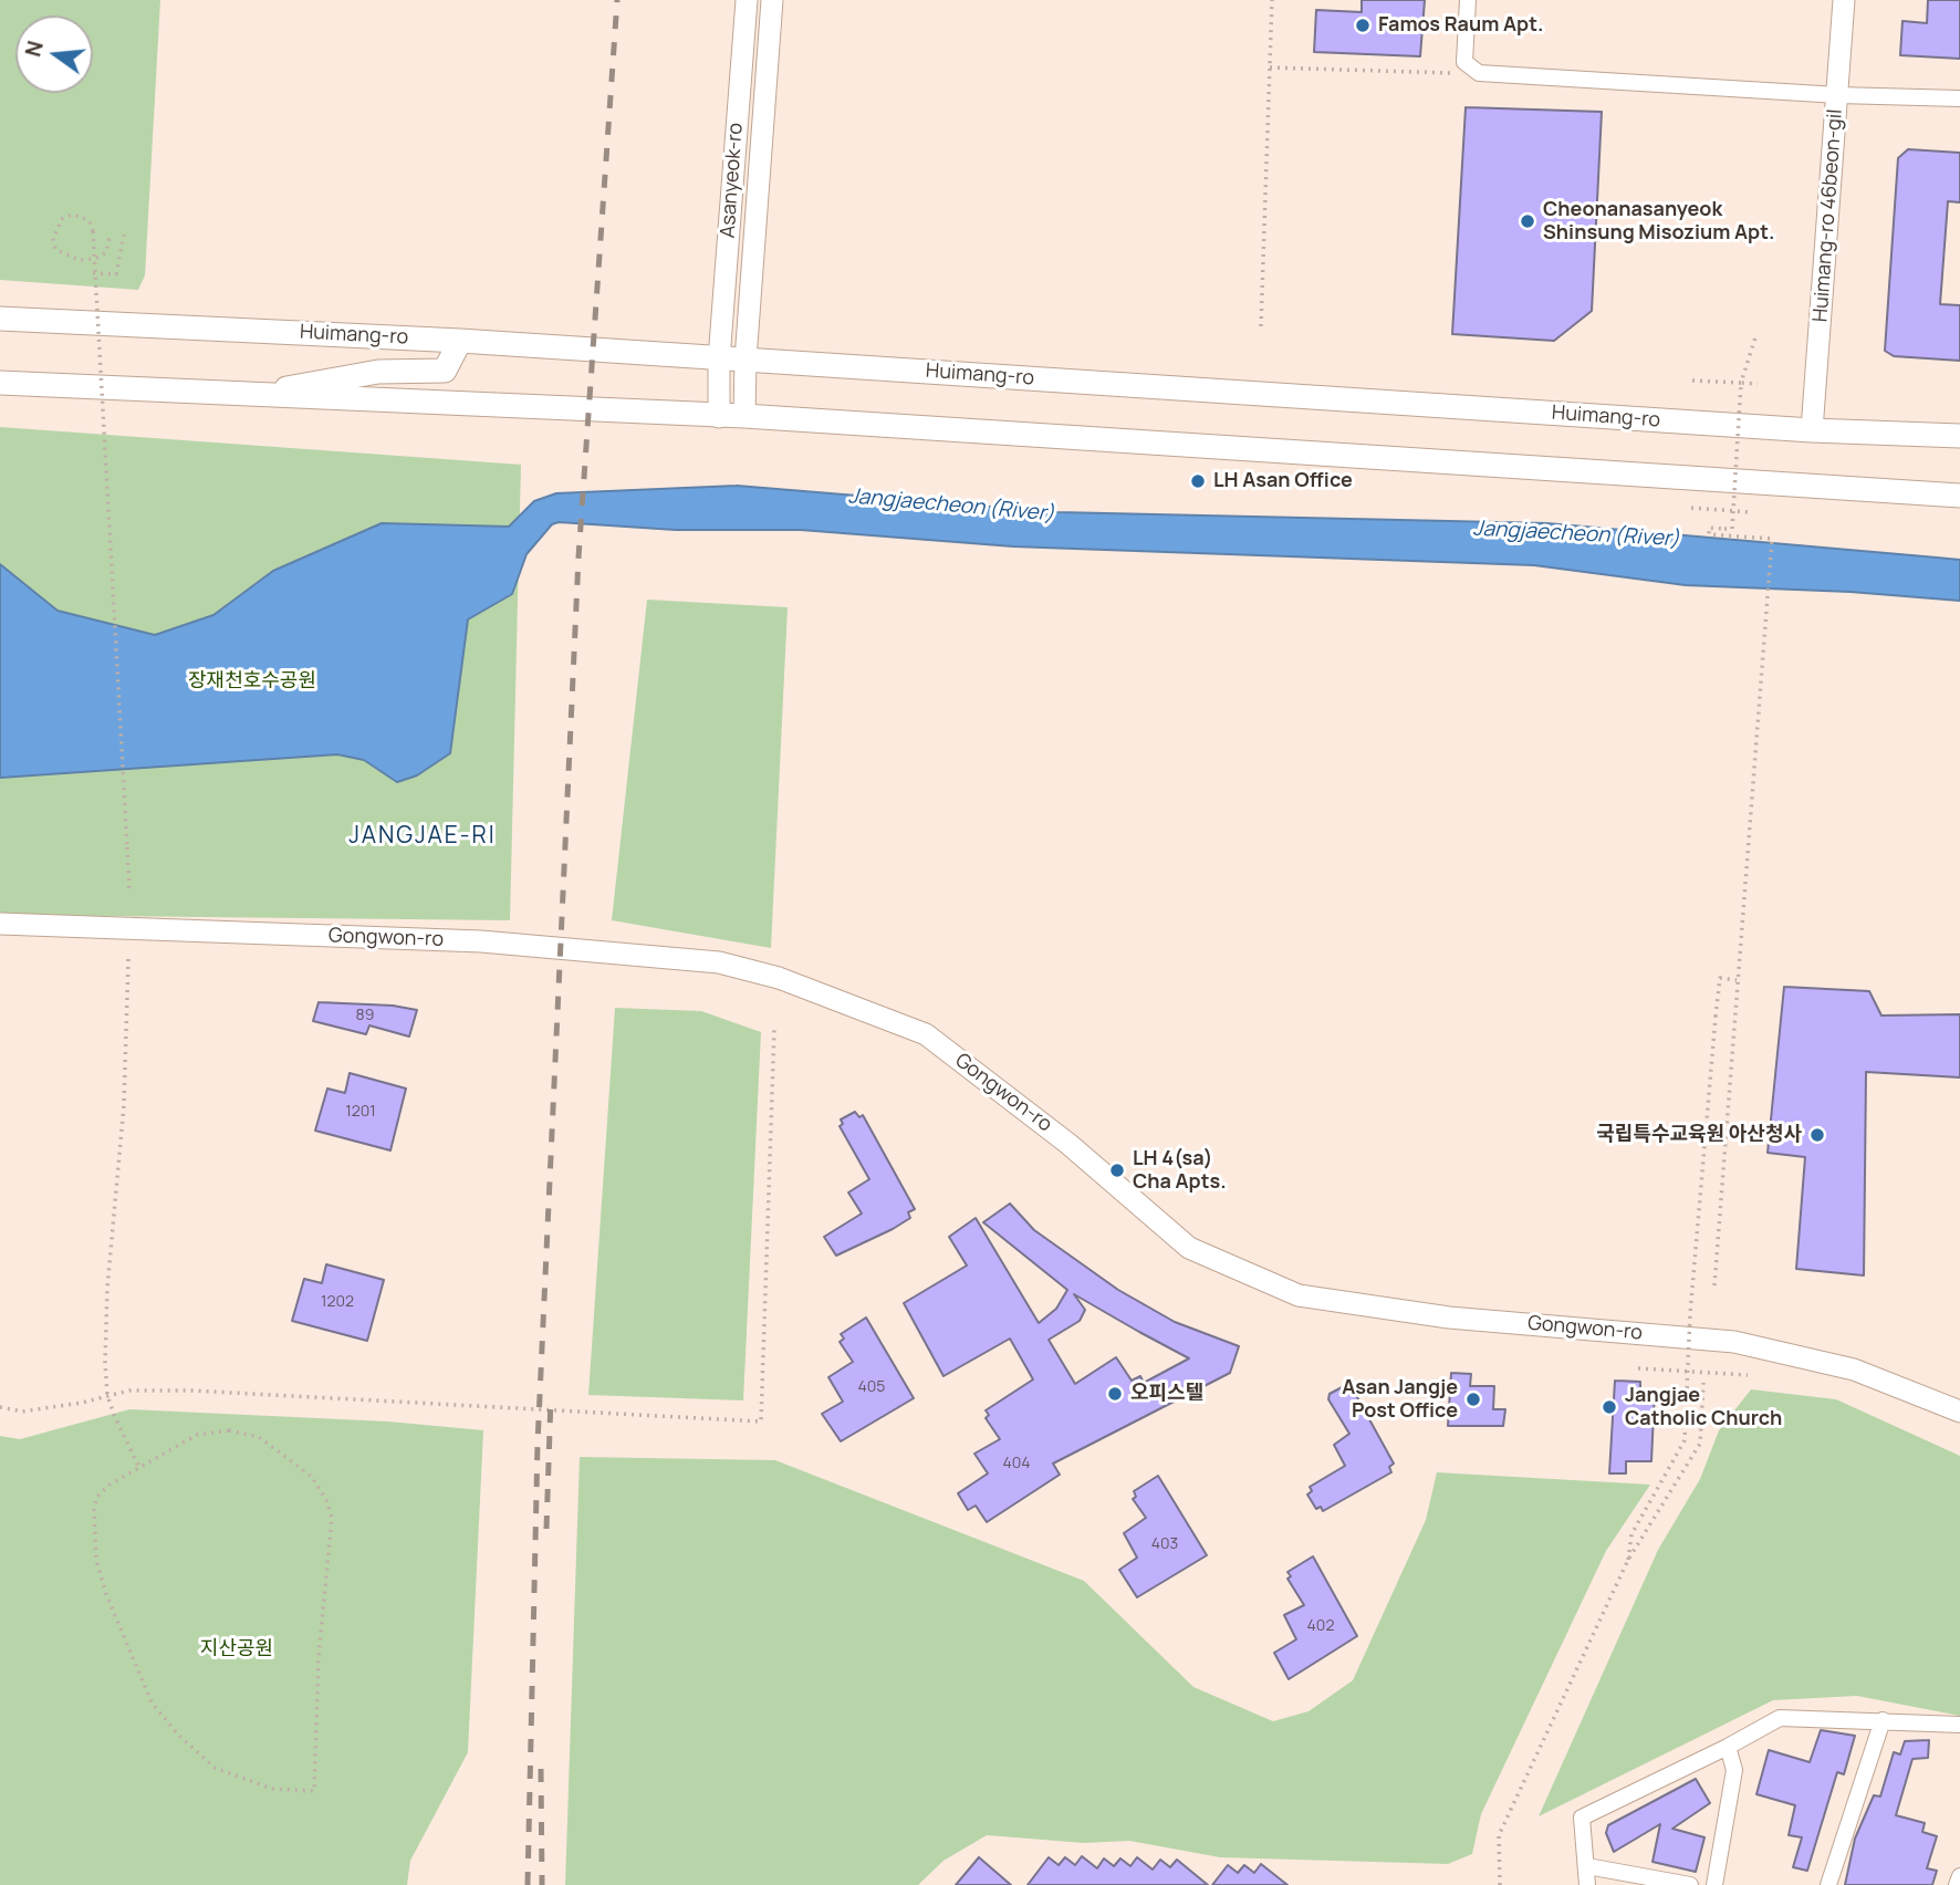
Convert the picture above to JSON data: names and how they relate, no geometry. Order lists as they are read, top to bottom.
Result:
{
  "streets": {
    "main road": ["Huimang-ro"],
    "street": ["Asanyeok-ro", "Huimang-ro 46beon-gil", "Gongwon-ro"]
  },
  "crossings": [
    ["Asanyeok-ro", "Huimang-ro"],
    ["Huimang-ro 46beon-gil", "Huimang-ro"]
  ],
  "districts": ["JANGJAE-RI"],
  "water": ["Jangjaecheon (River)"],
  "parks": ["장재천호수공원", "지산공원"],
  "places": [
    "Famos Raum Apt.",
    "Cheonanasanyeok Shinsung Misozium Apt.",
    "LH Asan Office",
    "국립특수교육원 아산청사",
    "LH 4(sa) Cha Apts.",
    "오피스텔",
    "Asan Jangje Post Office",
    "Jangjae Catholic Church"
  ],
  "house_numbers": [
    "89",
    "1201",
    "1202",
    "405",
    "404",
    "403",
    "402"
  ],
  "north": "left"
}
